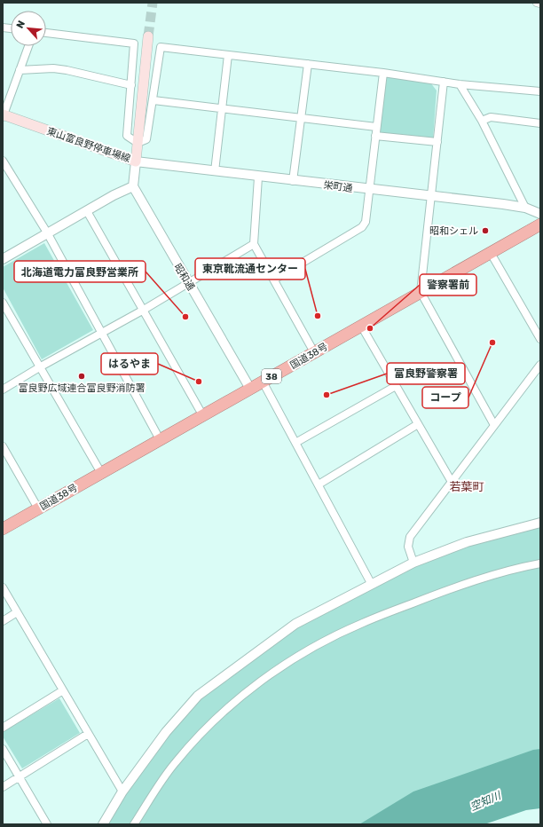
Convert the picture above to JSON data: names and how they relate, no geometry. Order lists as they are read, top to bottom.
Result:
{
  "streets": {
    "highway": ["国道38号", "38"],
    "main road": ["東山富良野停車場線"],
    "street": ["栄町通", "昭和通"]
  },
  "crossings": [
    ["東山富良野停車場線", "栄町通"],
    ["昭和通", "国道38号"]
  ],
  "districts": ["若葉町"],
  "water": ["空知川"],
  "places": [
    "昭和シェル",
    "東京靴流通センター",
    "北海道電力富良野営業所",
    "警察署前",
    "コープ",
    "富良野広域連合富良野消防署",
    "はるやま",
    "富良野警察署"
  ],
  "north": "top left"
}
